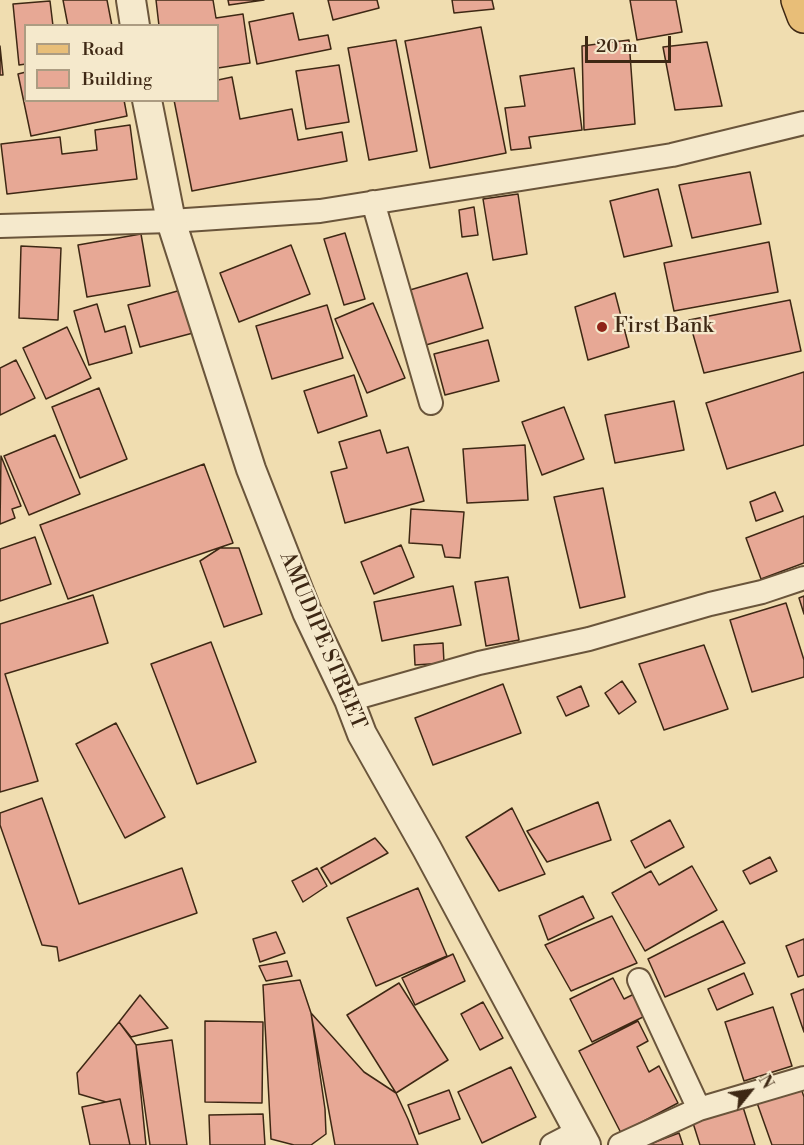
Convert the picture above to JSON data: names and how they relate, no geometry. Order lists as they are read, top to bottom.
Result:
{
  "streets": {
    "street": ["AMUDIPE STREET"]
  },
  "places": ["First Bank"],
  "legend": ["Road", "Building"],
  "scale_bar": "20 m",
  "north": "top right"
}
